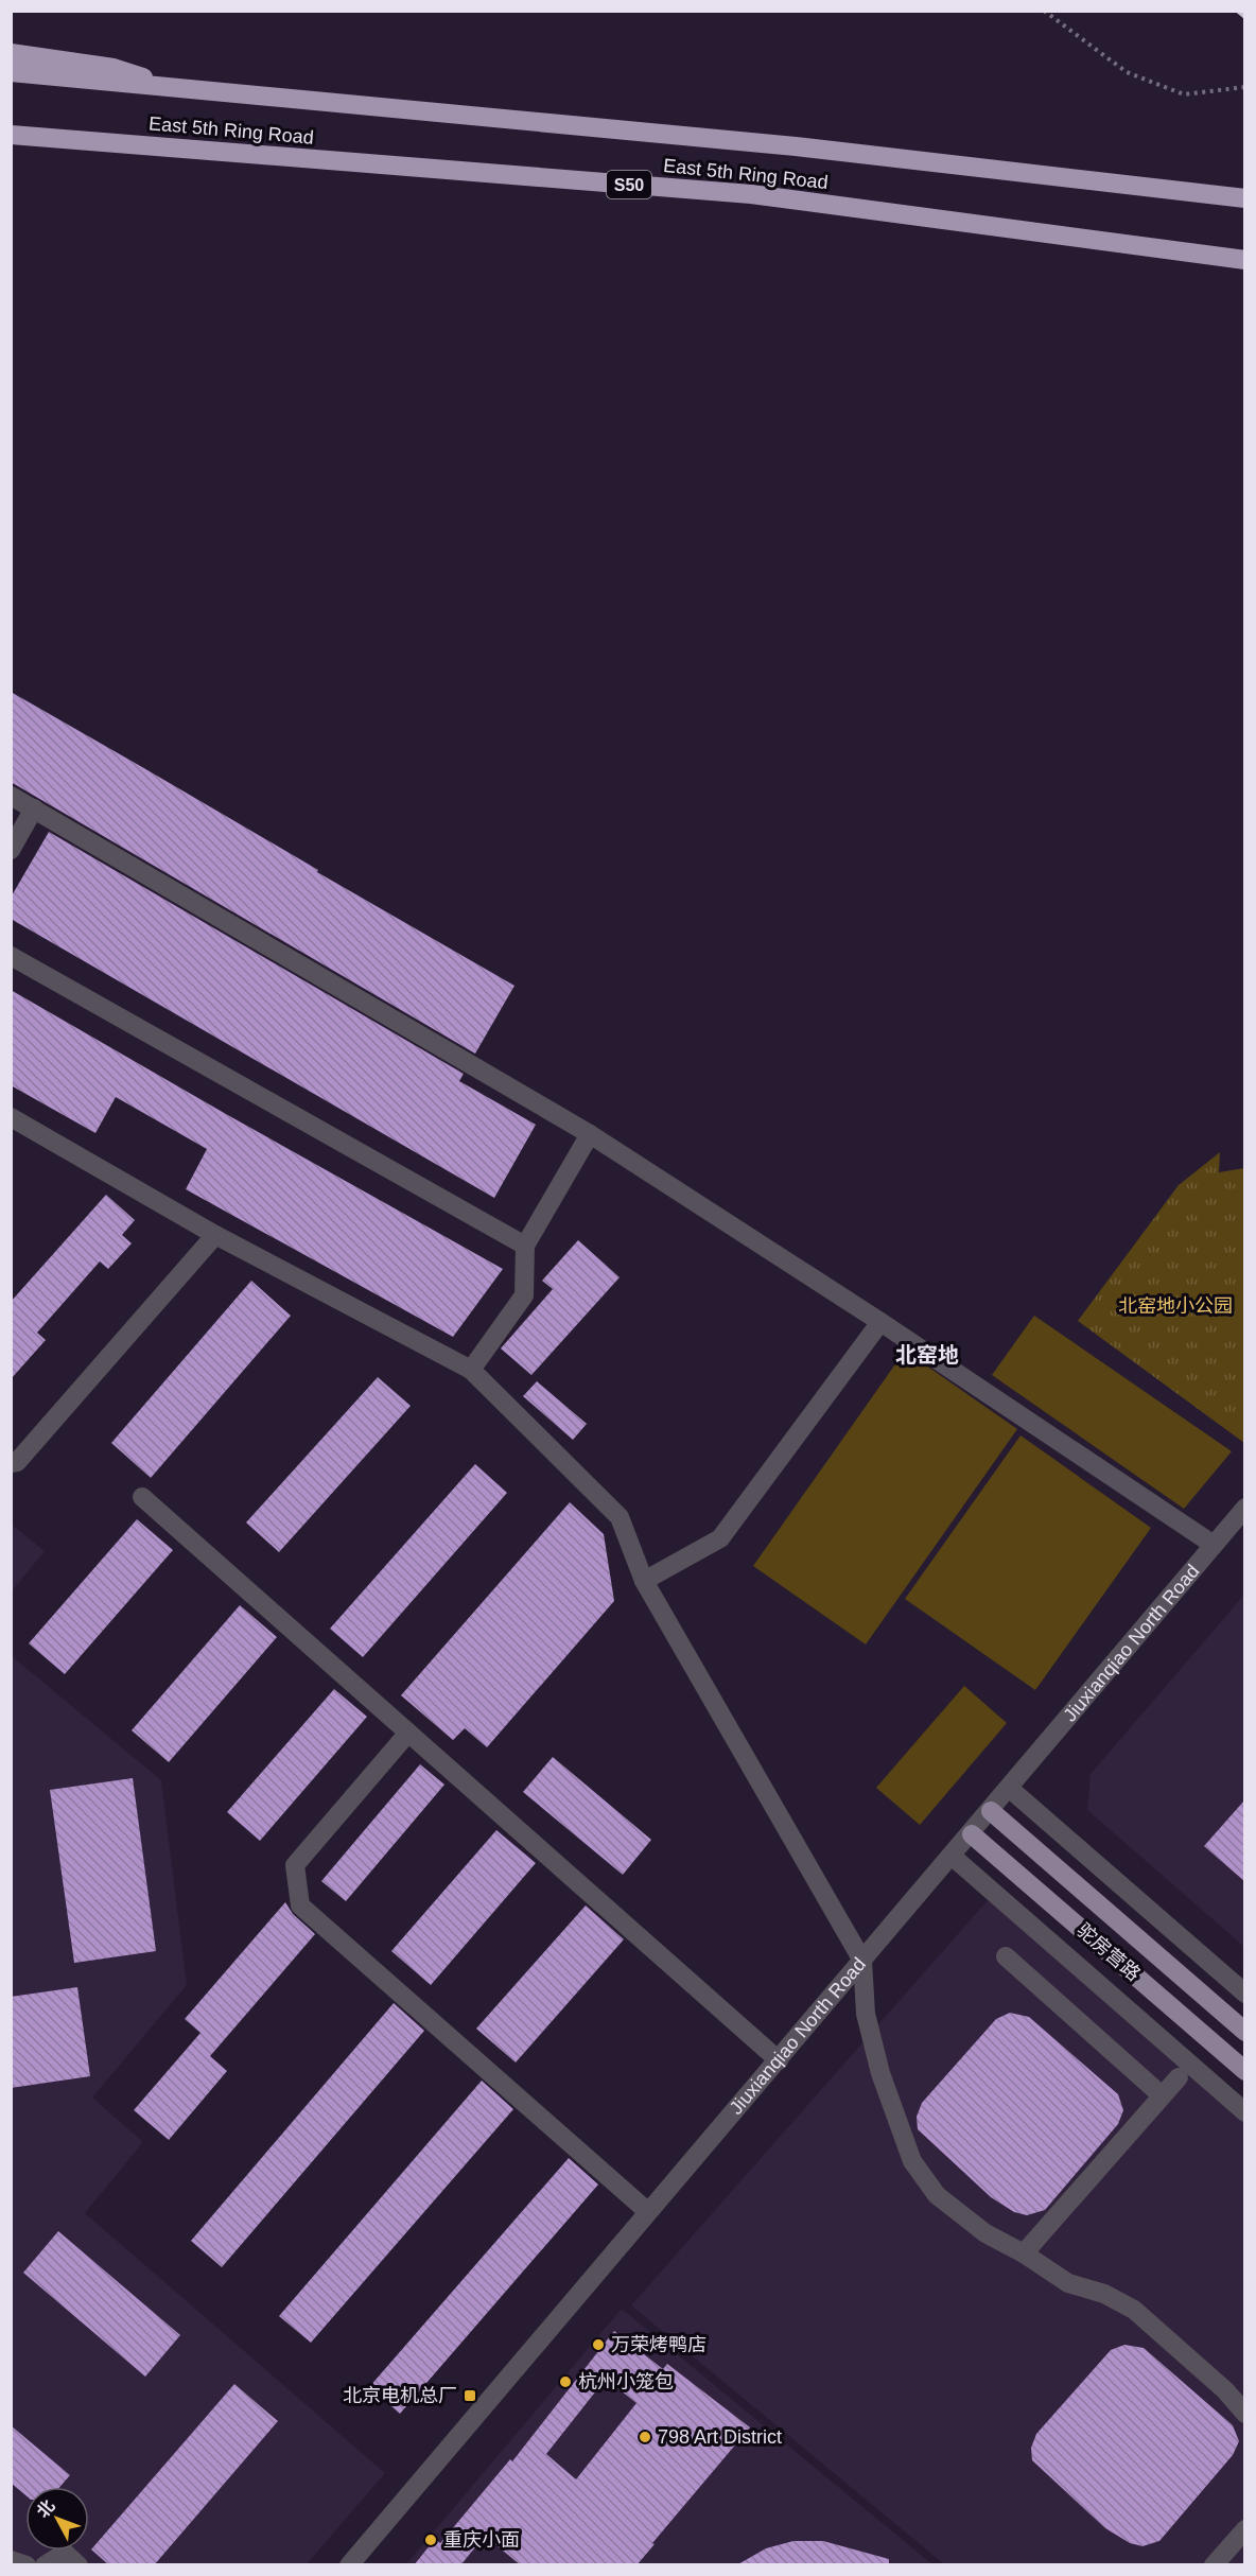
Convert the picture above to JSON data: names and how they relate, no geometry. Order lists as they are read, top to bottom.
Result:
{
  "streets": {
    "highway": ["East 5th Ring Road", "S50"],
    "main road": ["驼房营路"],
    "street": ["Jiuxianqiao North Road"]
  },
  "crossings": [
    ["Jiuxianqiao North Road", "驼房营路"]
  ],
  "districts": ["北窑地"],
  "parks": ["北窑地小公园"],
  "places": {
    "other": [
      "万荣烤鸭店",
      "杭州小笼包",
      "798 Art District",
      "重庆小面"
    ],
    "transit": ["北京电机总厂"]
  },
  "north": "top left"
}
